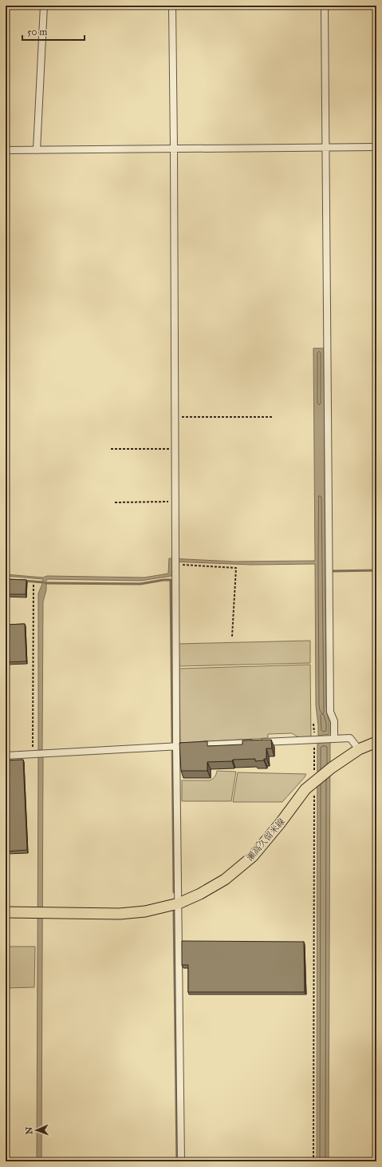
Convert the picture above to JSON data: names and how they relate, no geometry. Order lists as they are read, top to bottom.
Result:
{
  "streets": {
    "main road": ["瀬高久留米線"]
  },
  "scale_bar": "50 m",
  "north": "left"
}
